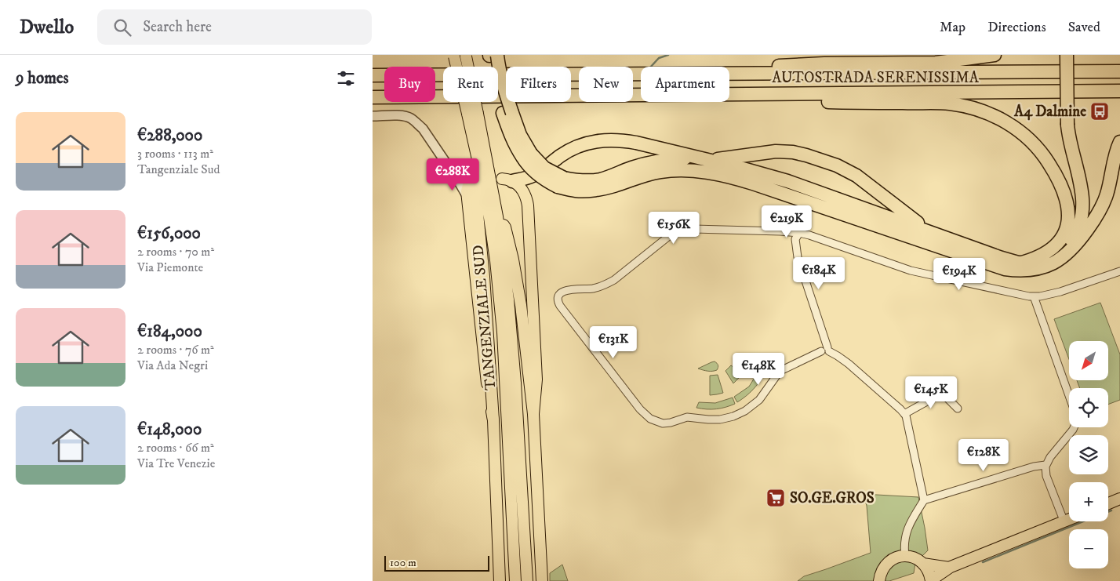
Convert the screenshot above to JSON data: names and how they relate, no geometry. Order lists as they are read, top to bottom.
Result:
{
  "streets": {
    "highway": ["AUTOSTRADA SERENISSIMA"],
    "main road": ["TANGENZIALE SUD"]
  },
  "places": {
    "bus stop": ["A4 Dalmine"],
    "supermarket": ["SO.GE.GROS"]
  },
  "scale_bar": "100 m",
  "north": "bottom left",
  "page": {
    "header": "Dwello",
    "search": "Search here",
    "nav": ["Map", "Directions", "Saved"],
    "heading": "9 homes",
    "chip": [
      "Buy",
      "Rent",
      "Filters",
      "New",
      "Apartment"
    ],
    "list": [
      {
        "name": "€288,000",
        "note": "3 rooms · 113 m² · Tangenziale Sud"
      },
      {
        "name": "€156,000",
        "note": "2 rooms · 70 m² · Via Piemonte"
      },
      {
        "name": "€184,000",
        "note": "2 rooms · 76 m² · Via Ada Negri"
      },
      {
        "name": "€148,000",
        "note": "2 rooms · 66 m² · Via Tre Venezie"
      }
    ],
    "price": [
      "€288K",
      "€219K",
      "€156K",
      "€184K",
      "€194K",
      "€131K",
      "€148K",
      "€145K",
      "€128K"
    ],
    "map_buttons": ["+", "−"],
    "scale": "100 m"
  }
}
